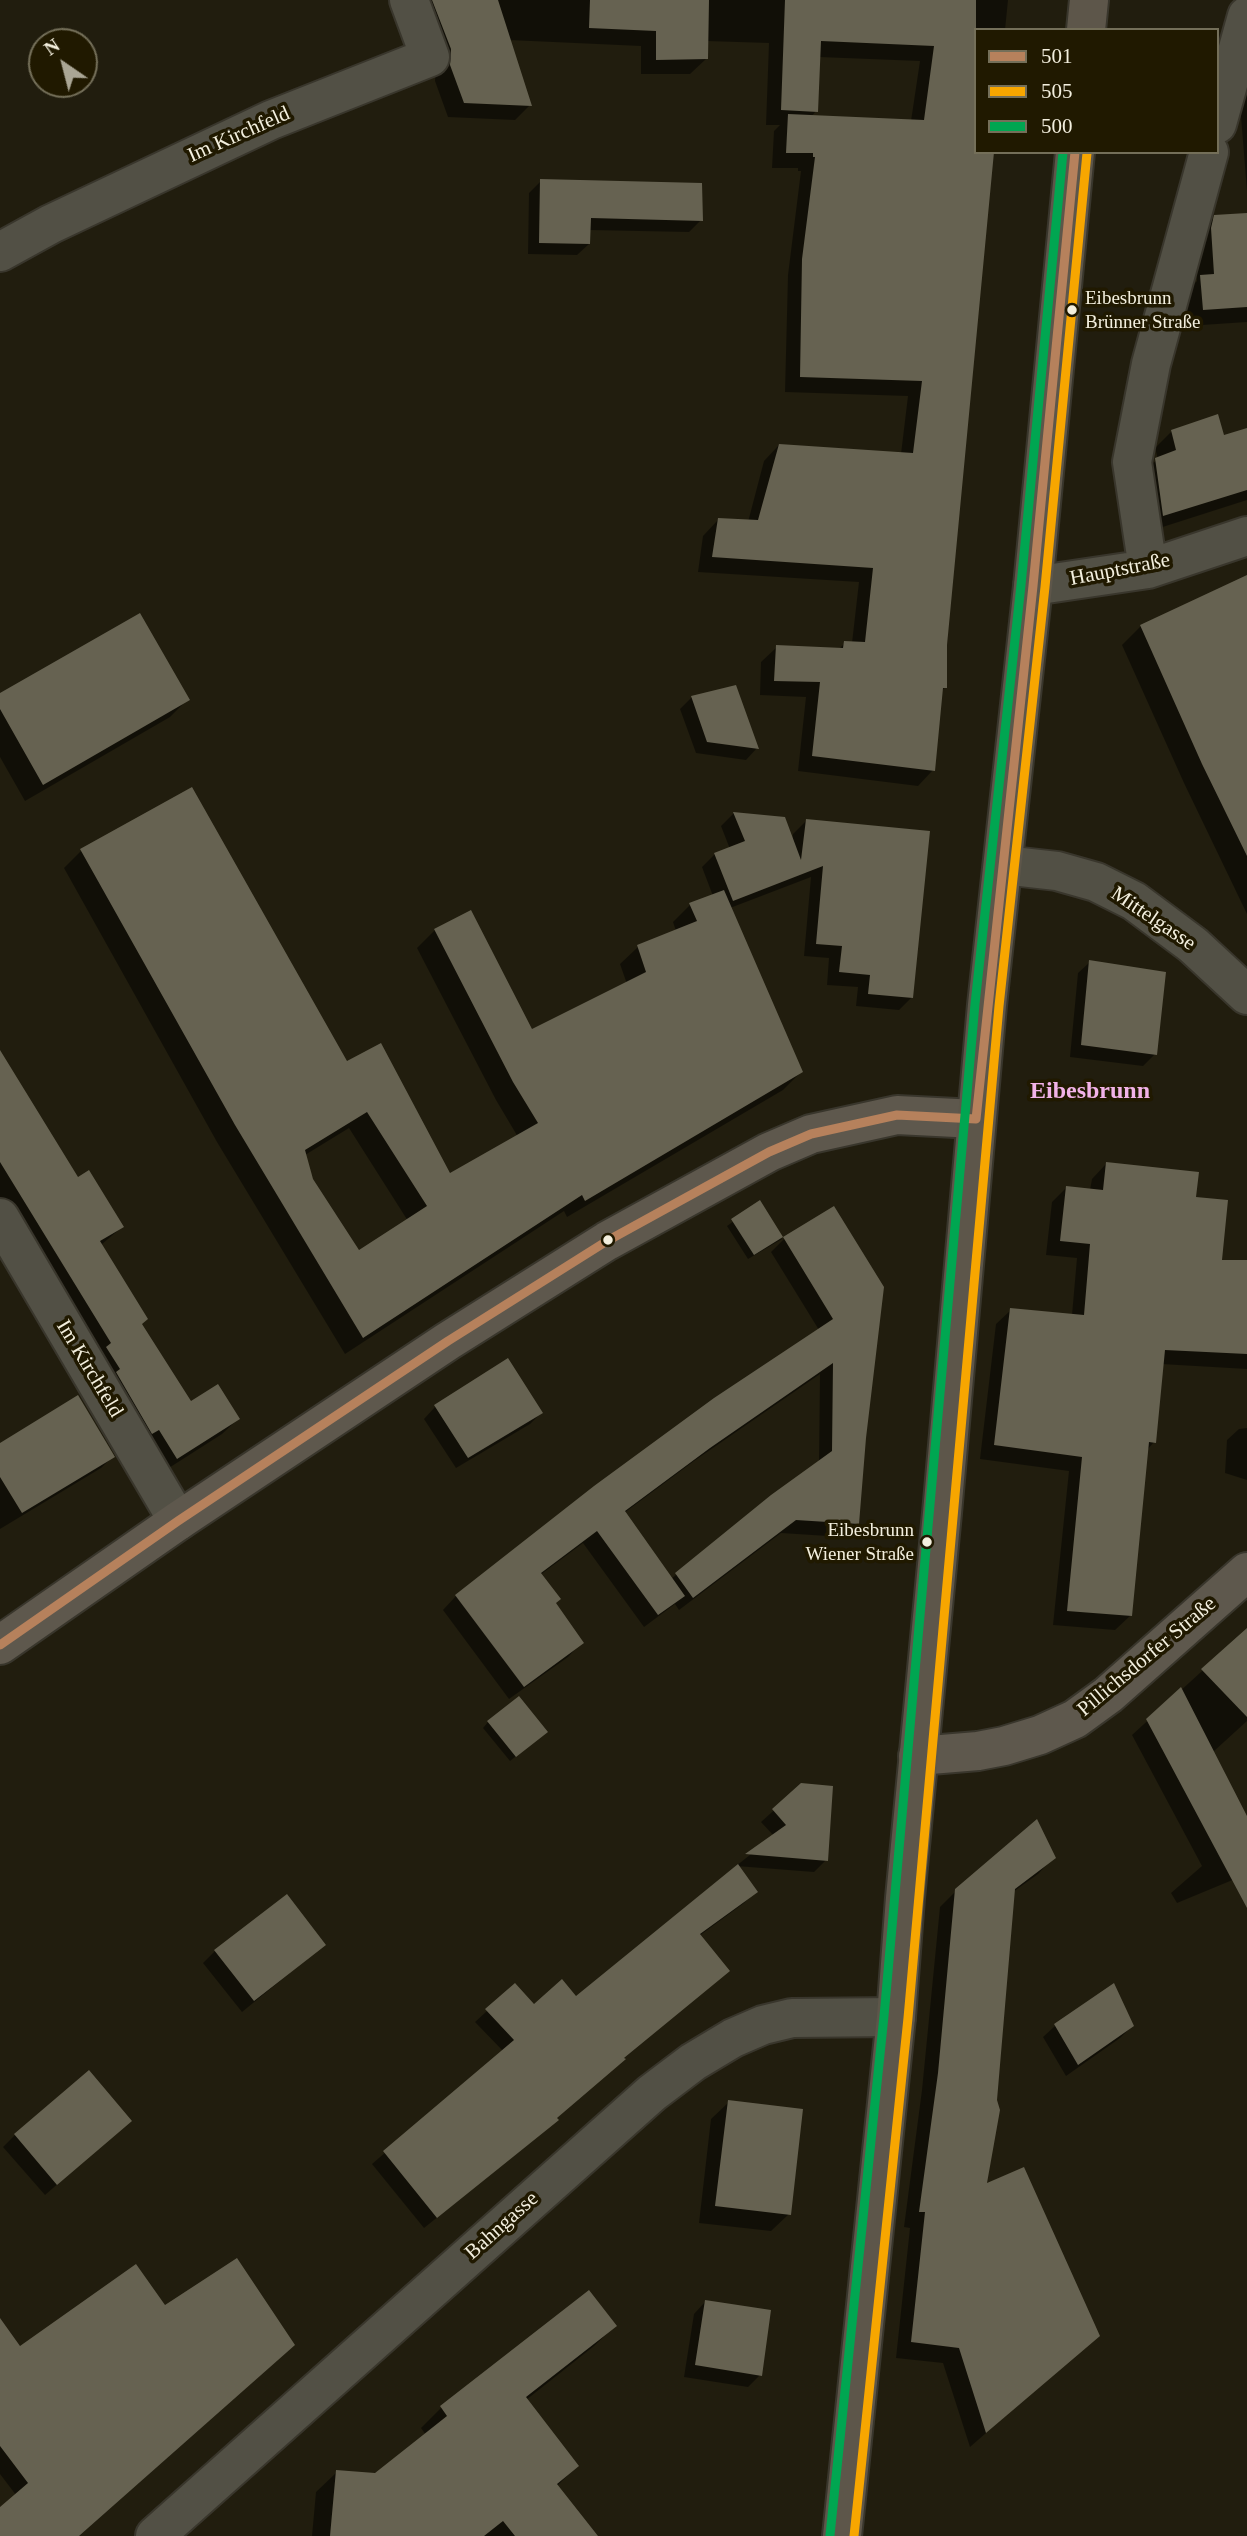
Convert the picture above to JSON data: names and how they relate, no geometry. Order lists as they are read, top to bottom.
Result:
{
  "streets": {
    "street": [
      "Im Kirchfeld",
      "Hauptstraße",
      "Mittelgasse",
      "Pillichsdorfer Straße",
      "Bahngasse"
    ]
  },
  "districts": ["Eibesbrunn"],
  "places": ["Eibesbrunn Brünner Straße", "Eibesbrunn Wiener Straße"],
  "lines": ["transit line 501", "transit line 505", "transit line 500"],
  "legend": ["501", "505", "500"],
  "north": "top left"
}
